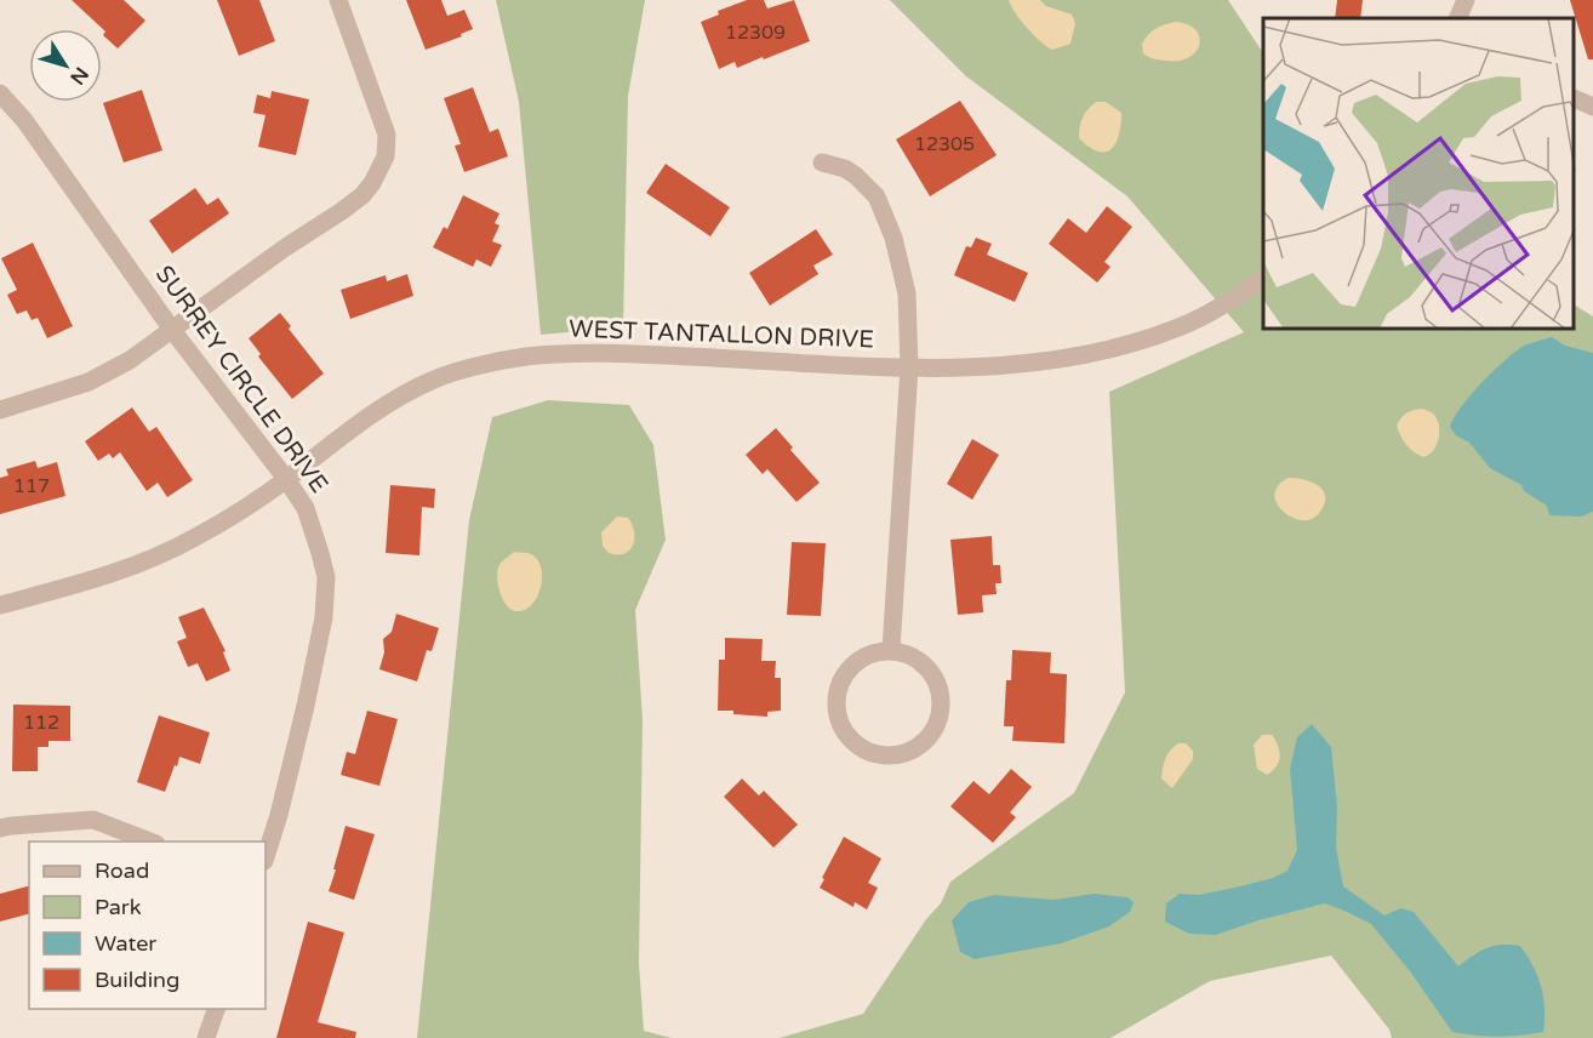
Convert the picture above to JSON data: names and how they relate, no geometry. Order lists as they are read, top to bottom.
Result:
{
  "streets": {
    "street": ["WEST TANTALLON DRIVE", "SURREY CIRCLE DRIVE"]
  },
  "crossings": [
    ["WEST TANTALLON DRIVE", "SURREY CIRCLE DRIVE"]
  ],
  "house_numbers": [
    "12309",
    "12305",
    "117",
    "112"
  ],
  "legend": [
    "Road",
    "Park",
    "Water",
    "Building"
  ],
  "north": "bottom right"
}
